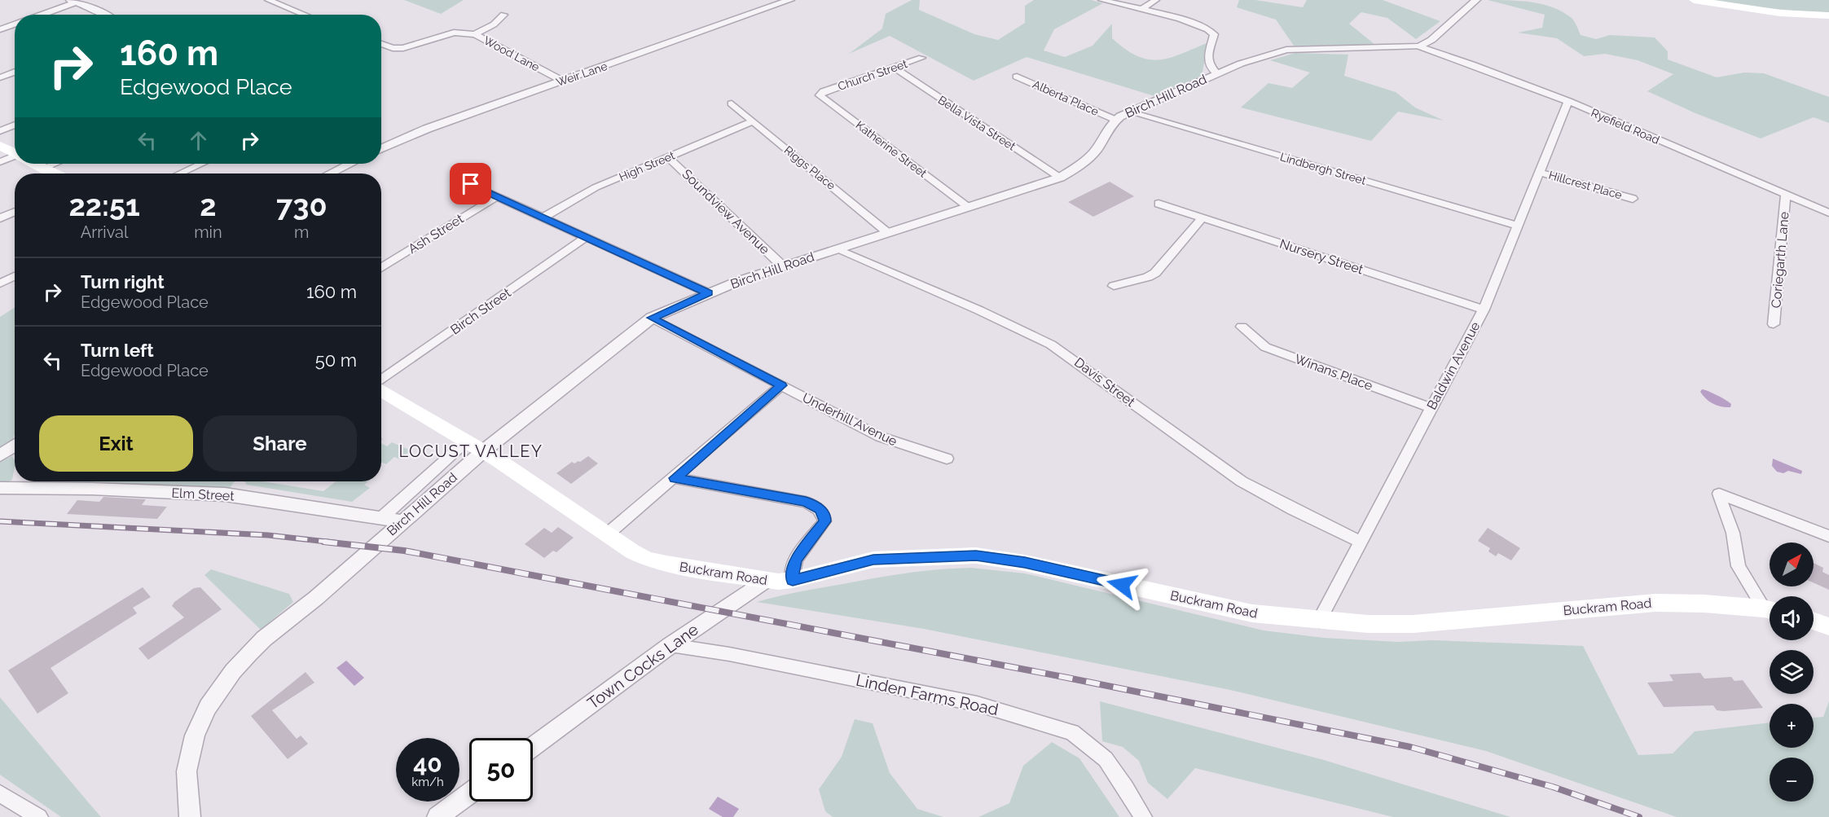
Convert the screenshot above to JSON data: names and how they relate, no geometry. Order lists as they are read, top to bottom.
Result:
{
  "streets": {
    "main road": ["Buckram Road"],
    "street": [
      "Wood Lane",
      "Weir Lane",
      "Church Street",
      "Birch Hill Road",
      "Alberta Place",
      "Bella Vista Street",
      "Ryefield Road",
      "Katherine Street",
      "High Street",
      "Riggs Place",
      "Lindbergh Street",
      "Hillcrest Place",
      "Soundview Avenue",
      "Ash Street",
      "Nursery Street",
      "Coriegarth Lane",
      "Birch Street",
      "Baldwin Avenue",
      "Winans Place",
      "Davis Street",
      "Underhill Avenue",
      "Elm Street",
      "Town Cocks Lane",
      "Linden Farms Road"
    ]
  },
  "crossings": [
    ["Wood Lane", "Weir Lane"],
    ["Church Street", "Bella Vista Street"],
    ["Church Street", "Katherine Street"],
    ["Birch Hill Road", "Alberta Place"],
    ["Birch Hill Road", "Bella Vista Street"],
    ["Birch Hill Road", "Ryefield Road"],
    ["Birch Hill Road", "Katherine Street"],
    ["Birch Hill Road", "Riggs Place"],
    ["Birch Hill Road", "Lindbergh Street"],
    ["Birch Hill Road", "Soundview Avenue"],
    ["Birch Hill Road", "Davis Street"],
    ["Birch Hill Road", "Underhill Avenue"],
    ["Birch Hill Road", "Elm Street"],
    ["Birch Hill Road", "Buckram Road"],
    ["Ryefield Road", "Coriegarth Lane"],
    ["Ryefield Road", "Baldwin Avenue"],
    ["High Street", "Riggs Place"],
    ["High Street", "Soundview Avenue"],
    ["Lindbergh Street", "Baldwin Avenue"],
    ["Hillcrest Place", "Baldwin Avenue"],
    ["Nursery Street", "Baldwin Avenue"],
    ["Baldwin Avenue", "Winans Place"],
    ["Baldwin Avenue", "Davis Street"],
    ["Baldwin Avenue", "Buckram Road"],
    ["Buckram Road", "Town Cocks Lane"],
    ["Town Cocks Lane", "Linden Farms Road"]
  ],
  "districts": ["LOCUST VALLEY"],
  "north": "top right",
  "page": {
    "turn": ["160 m", "Edgewood Place"],
    "eta": [
      "22:51",
      "Arrival",
      "2",
      "min",
      "730",
      "m"
    ],
    "list": [
      {
        "name": "Turn right",
        "note": "Edgewood Place",
        "value": "160 m"
      },
      {
        "name": "Turn left",
        "note": "Edgewood Place",
        "value": "50 m"
      }
    ],
    "buttons": ["Exit", "Share"],
    "map_buttons": ["+", "−"],
    "speed": "40 km/h",
    "limit": "50"
  }
}
